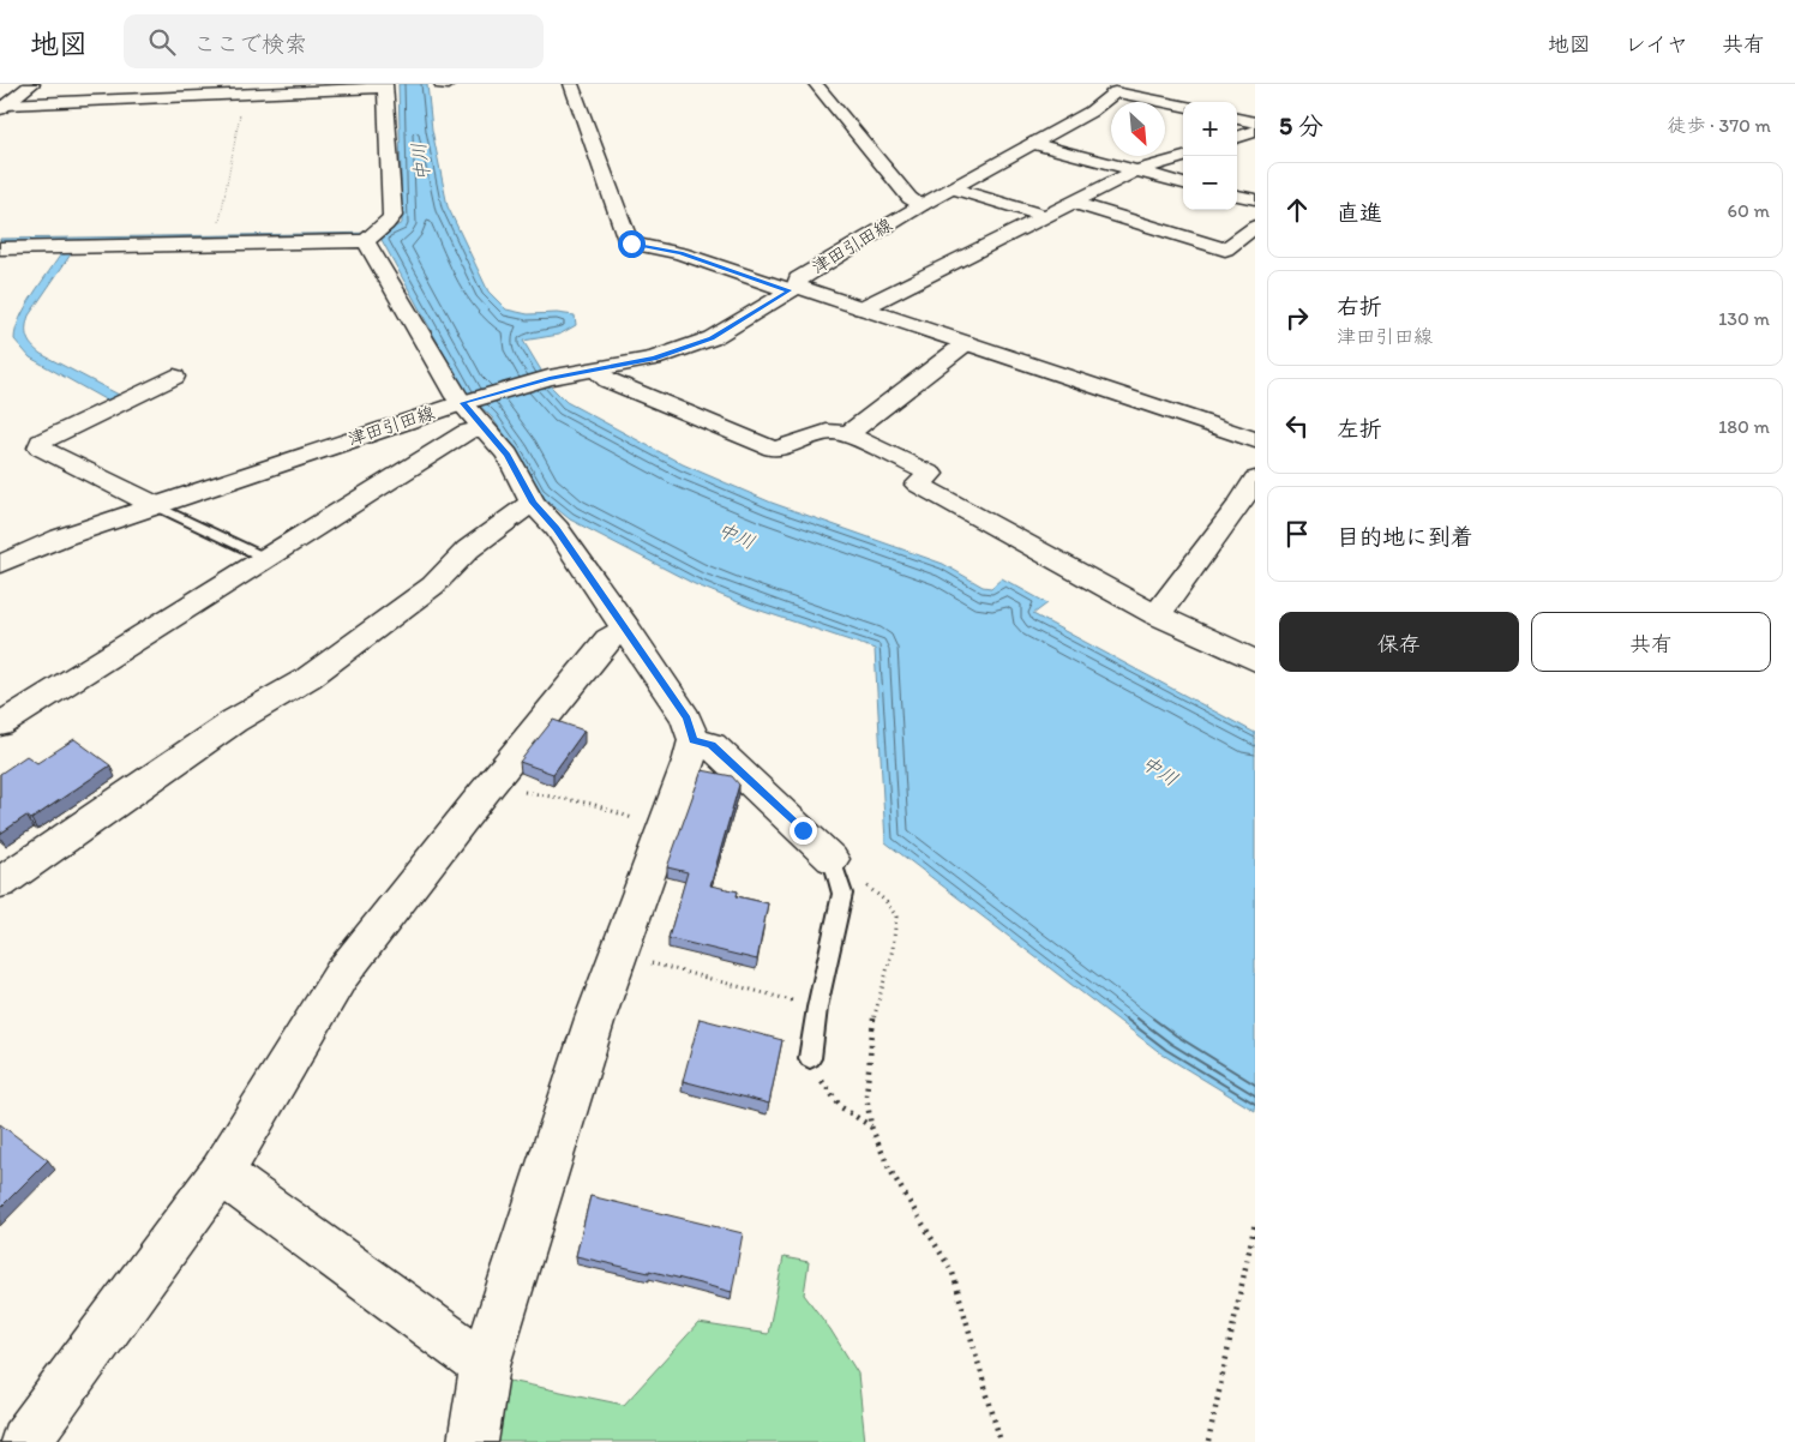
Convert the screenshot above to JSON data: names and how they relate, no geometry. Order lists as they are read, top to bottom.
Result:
{
  "streets": {
    "street": ["津田引田線"]
  },
  "water": ["中川"],
  "north": "bottom right",
  "page": {
    "header": "地図",
    "search": "ここで検索",
    "nav": ["地図", "レイヤ", "共有"],
    "heading": ["5 分", "徒歩 · 370 m"],
    "map_buttons": ["+", "−"],
    "list": [
      ["直進", "60 m"],
      ["右折", "津田引田線", "130 m"],
      ["左折", "180 m"],
      "目的地に到着"
    ],
    "buttons": ["保存", "共有"]
  }
}
